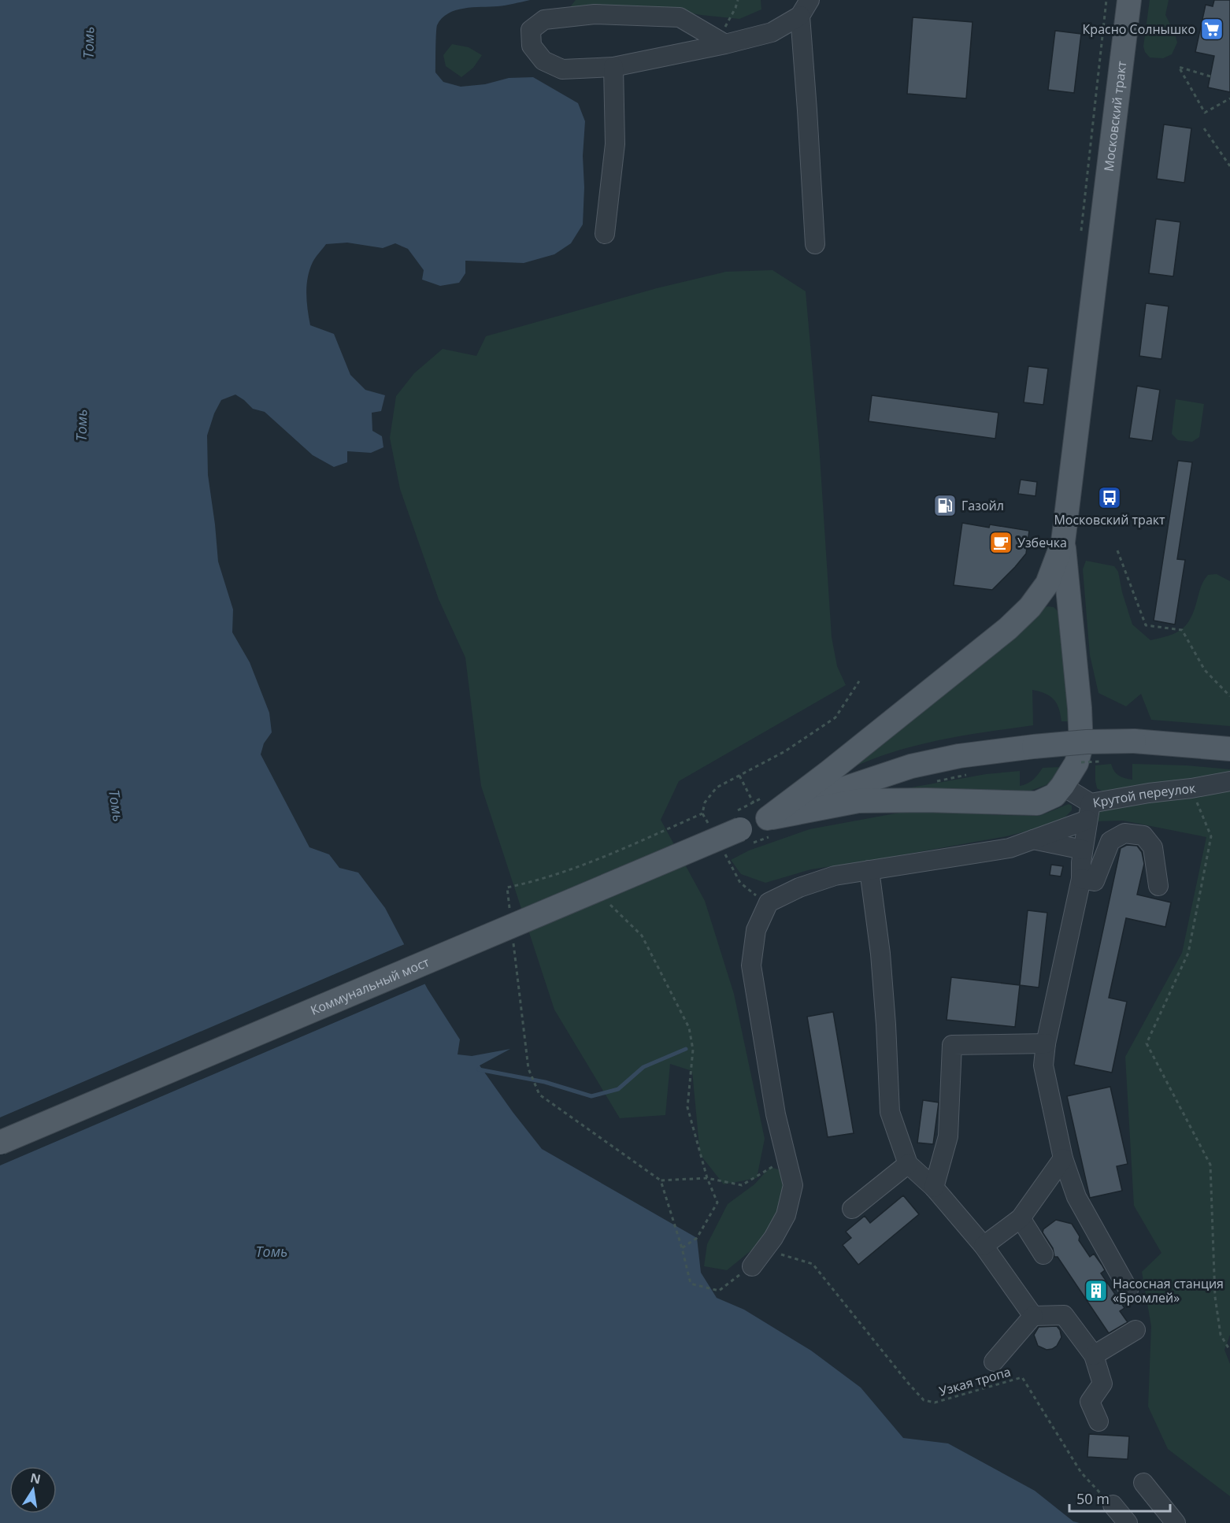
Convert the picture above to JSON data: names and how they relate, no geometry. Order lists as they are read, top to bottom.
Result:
{
  "streets": {
    "main road": ["Московский тракт", "Коммунальный мост"],
    "street": ["Крутой переулок"],
    "path": ["Узкая тропа"]
  },
  "water": ["Томь"],
  "places": {
    "supermarket": ["Красно Солнышко"],
    "bus stop": ["Московский тракт"],
    "fuel station": ["Газойл"],
    "cafe": ["Узбечка"],
    "building": ["Насосная станция «Бромлей»"]
  },
  "scale_bar": "50 m",
  "north": "top"
}
